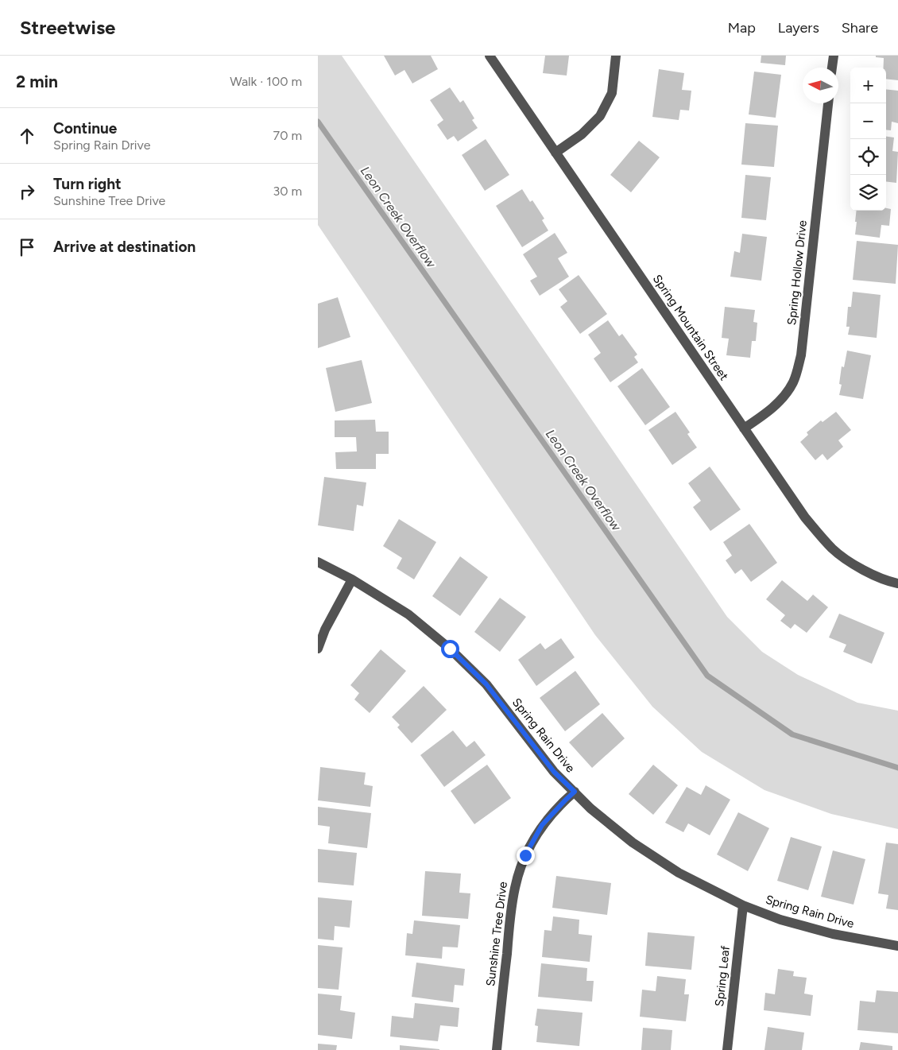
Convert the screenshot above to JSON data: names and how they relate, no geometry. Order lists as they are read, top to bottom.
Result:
{
  "streets": {
    "street": [
      "Spring Hollow Drive",
      "Spring Mountain Street",
      "Spring Rain Drive",
      "Sunshine Tree Drive",
      "Spring Leaf"
    ]
  },
  "crossings": [
    ["Spring Hollow Drive", "Spring Mountain Street"],
    ["Spring Rain Drive", "Sunshine Tree Drive"],
    ["Spring Rain Drive", "Spring Leaf"]
  ],
  "water": ["Leon Creek Overflow"],
  "north": "left",
  "page": {
    "header": "Streetwise",
    "nav": ["Map", "Layers", "Share"],
    "heading": ["2 min", "Walk · 100 m"],
    "map_buttons": ["+", "−"],
    "list": [
      ["Continue", "Spring Rain Drive", "70 m"],
      ["Turn right", "Sunshine Tree Drive", "30 m"],
      "Arrive at destination"
    ]
  }
}
